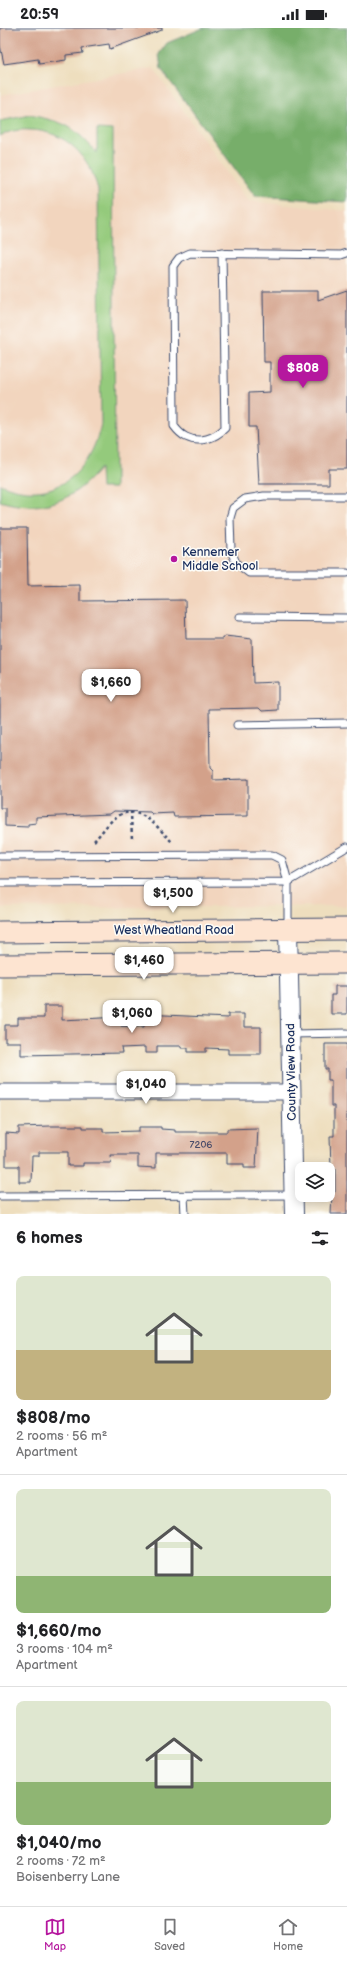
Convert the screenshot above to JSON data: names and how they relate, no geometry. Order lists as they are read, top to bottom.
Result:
{
  "streets": {
    "main road": ["West Wheatland Road"],
    "street": ["County View Road"]
  },
  "crossings": [
    ["West Wheatland Road", "County View Road"]
  ],
  "places": ["Kennemer Middle School"],
  "house_numbers": ["7206"],
  "page": {
    "status": "20:59",
    "price": [
      "$808",
      "$1,660",
      "$1,500",
      "$1,460",
      "$1,060",
      "$1,040"
    ],
    "heading": "6 homes",
    "list": [
      {
        "name": "$808/mo",
        "note": "2 rooms · 56 m² · Apartment"
      },
      {
        "name": "$1,660/mo",
        "note": "3 rooms · 104 m² · Apartment"
      },
      {
        "name": "$1,040/mo",
        "note": "2 rooms · 72 m² · Boisenberry Lane"
      }
    ],
    "tabs": ["Map", "Saved", "Home"]
  }
}
